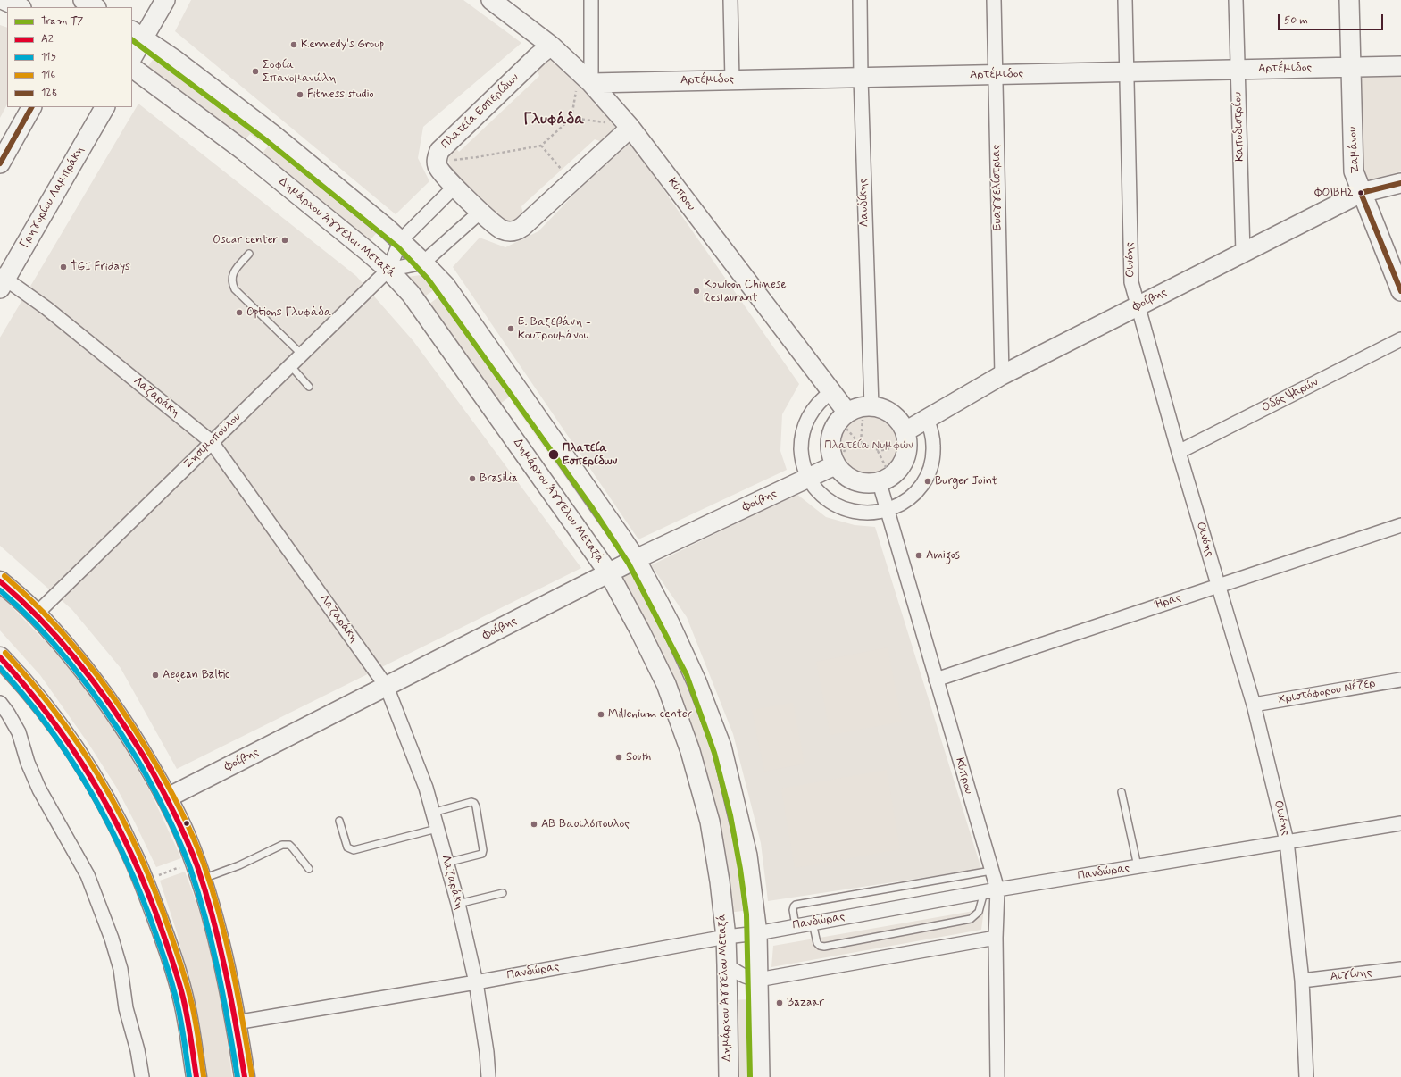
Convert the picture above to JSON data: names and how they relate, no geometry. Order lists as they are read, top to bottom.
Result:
{
  "streets": {
    "street": [
      "Αρτέμιδος",
      "Πλατεία Εσπερίδων",
      "Καποδιστρίου",
      "Ζαμάνου",
      "Ευαγγελίστριας",
      "Κύπρου",
      "Γρηγορίου Λαμπράκη",
      "Λαοδίκης",
      "Δημάρχου Άγγελου Μεταξά",
      "Οινόης",
      "Φοίβης",
      "Οδóς Ψαρών",
      "Λαζαράκη",
      "Ζησιμοπούλου",
      "Ήρας",
      "Χριστόφορου Νέζερ",
      "Πανδώρας",
      "Αιγίνης"
    ]
  },
  "crossings": [
    ["Αρτέμιδος", "Καποδιστρίου"],
    ["Αρτέμιδος", "Ζαμάνου"],
    ["Αρτέμιδος", "Ευαγγελίστριας"],
    ["Αρτέμιδος", "Κύπρου"],
    ["Αρτέμιδος", "Λαοδίκης"],
    ["Αρτέμιδος", "Οινόης"],
    ["Πλατεία Εσπερίδων", "Κύπρου"],
    ["Πλατεία Εσπερίδων", "Ζησιμοπούλου"],
    ["Καποδιστρίου", "Φοίβης"],
    ["Ζαμάνου", "Φοίβης"],
    ["Ευαγγελίστριας", "Φοίβης"],
    ["Κύπρου", "Λαοδίκης"],
    ["Κύπρου", "Φοίβης"],
    ["Κύπρου", "Ήρας"],
    ["Κύπρου", "Πανδώρας"],
    ["Γρηγορίου Λαμπράκη", "Λαζαράκη"],
    ["Δημάρχου Άγγελου Μεταξά", "Φοίβης"],
    ["Δημάρχου Άγγελου Μεταξά", "Ζησιμοπούλου"],
    ["Δημάρχου Άγγελου Μεταξά", "Πανδώρας"],
    ["Οινόης", "Φοίβης"],
    ["Οινόης", "Οδóς Ψαρών"],
    ["Οινόης", "Ήρας"],
    ["Οινόης", "Χριστόφορου Νέζερ"],
    ["Οινόης", "Πανδώρας"],
    ["Οινόης", "Αιγίνης"],
    ["Φοίβης", "Λαζαράκη"],
    ["Λαζαράκη", "Ζησιμοπούλου"],
    ["Λαζαράκη", "Πανδώρας"]
  ],
  "districts": ["Γλυφάδα"],
  "parks": ["Πλατεία Νυμφών"],
  "places": [
    "Kennedy's Group",
    "Σοφία Σπανομανώλη",
    "Fitness studio",
    "ΦΟΙΒΗΣ",
    "Oscar center",
    "TGI Fridays",
    "Kowloon Chinese Restaurant",
    "Options Γλυφάδα",
    "Ε. Βαξεβάνη - Κουτρουμάνου",
    "Πλατεία Εσπερίδων",
    "Brasilia",
    "Burger Joint",
    "Amigos",
    "Aegean Baltic",
    "Millenium center",
    "South",
    "ΑΒ Βασιλόπουλος",
    "Bazaar"
  ],
  "lines": [
    "tram line Τ7",
    "transit line 128",
    "transit line 116",
    "transit line Α2",
    "transit line 115"
  ],
  "legend": [
    "Tram Τ7",
    "Α2",
    "115",
    "116",
    "128"
  ],
  "scale_bar": "50 m"
}
